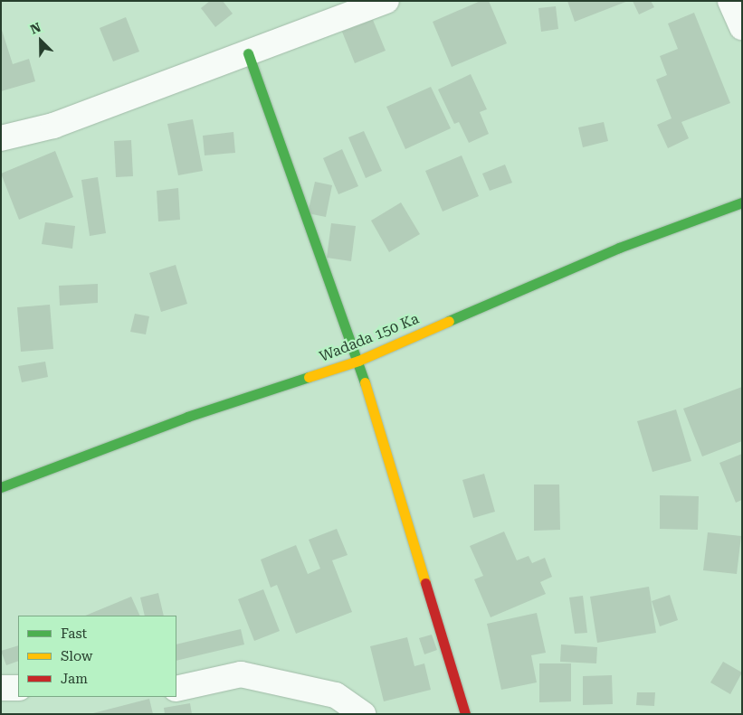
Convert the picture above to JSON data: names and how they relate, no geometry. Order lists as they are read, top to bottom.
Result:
{
  "streets": {
    "street": ["Wadada 150 Ka"]
  },
  "legend": ["Fast", "Slow", "Jam"],
  "north": "top left"
}
